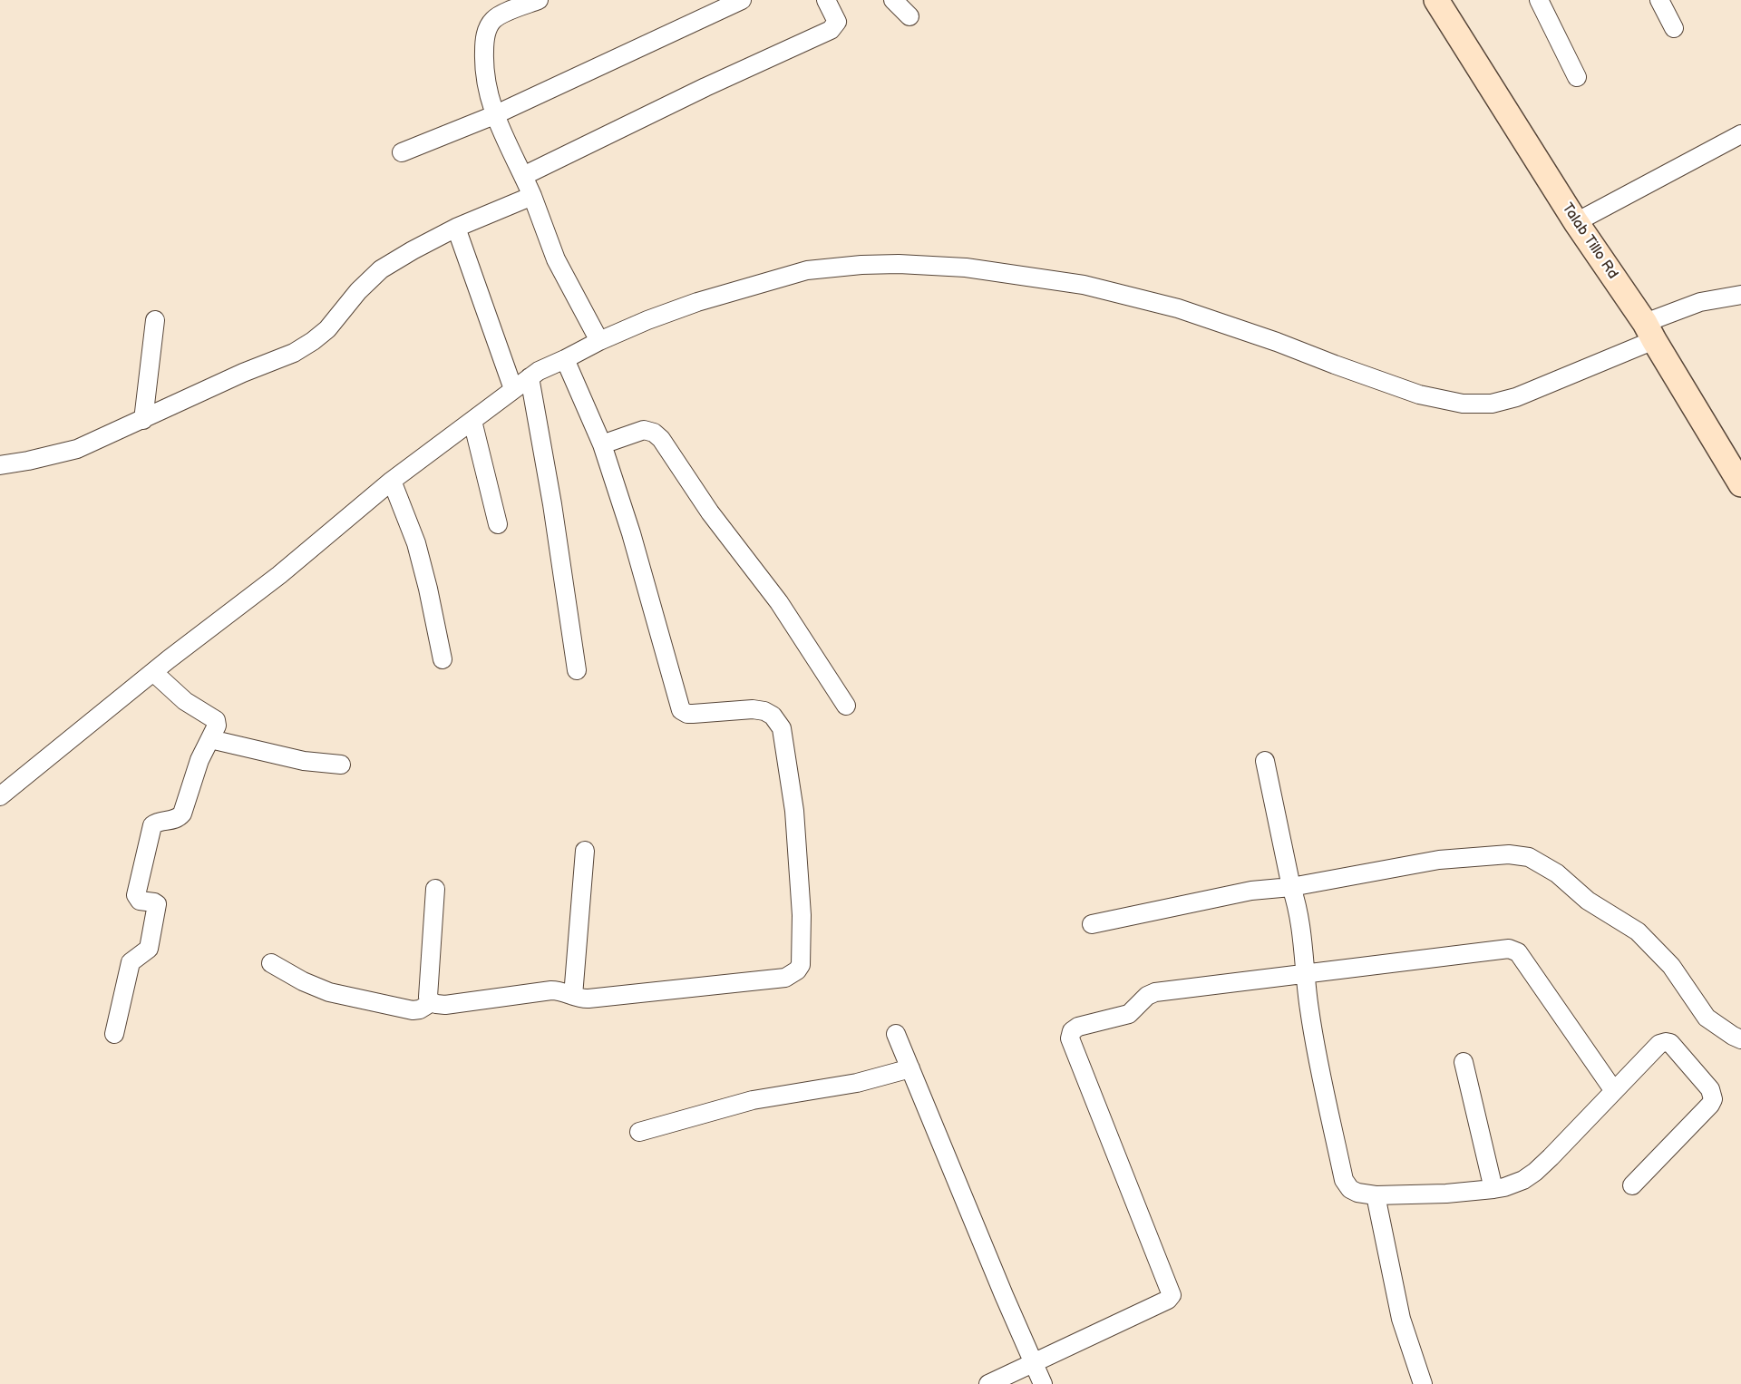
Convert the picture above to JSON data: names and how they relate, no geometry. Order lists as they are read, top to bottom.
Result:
{
  "streets": {
    "main road": ["Talab Tillo Rd"]
  }
}
